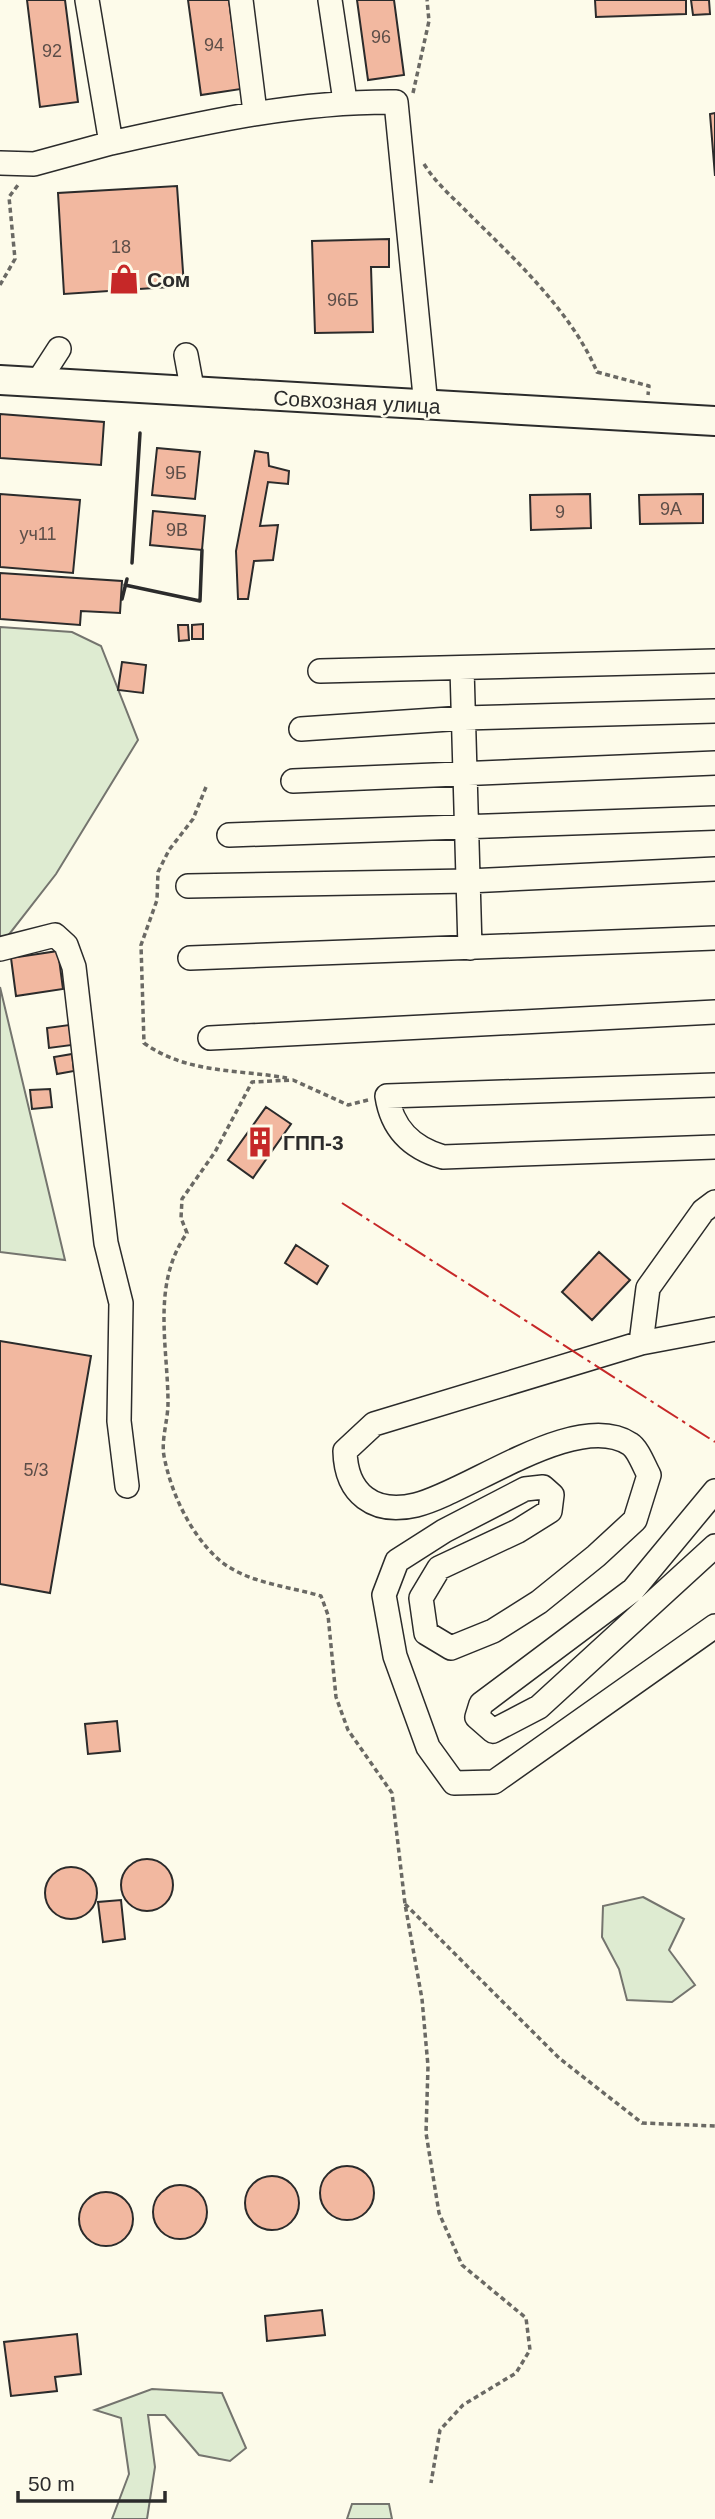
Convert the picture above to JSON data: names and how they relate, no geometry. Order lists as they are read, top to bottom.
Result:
{
  "streets": {
    "main road": ["Совхозная улица"]
  },
  "places": {
    "shop": ["Сом"],
    "building": ["ГПП-3"]
  },
  "house_numbers": [
    "96",
    "94",
    "92",
    "18",
    "96Б",
    "9Б",
    "9А",
    "9",
    "9В",
    "уч11",
    "5/3"
  ],
  "scale_bar": "50 m"
}
